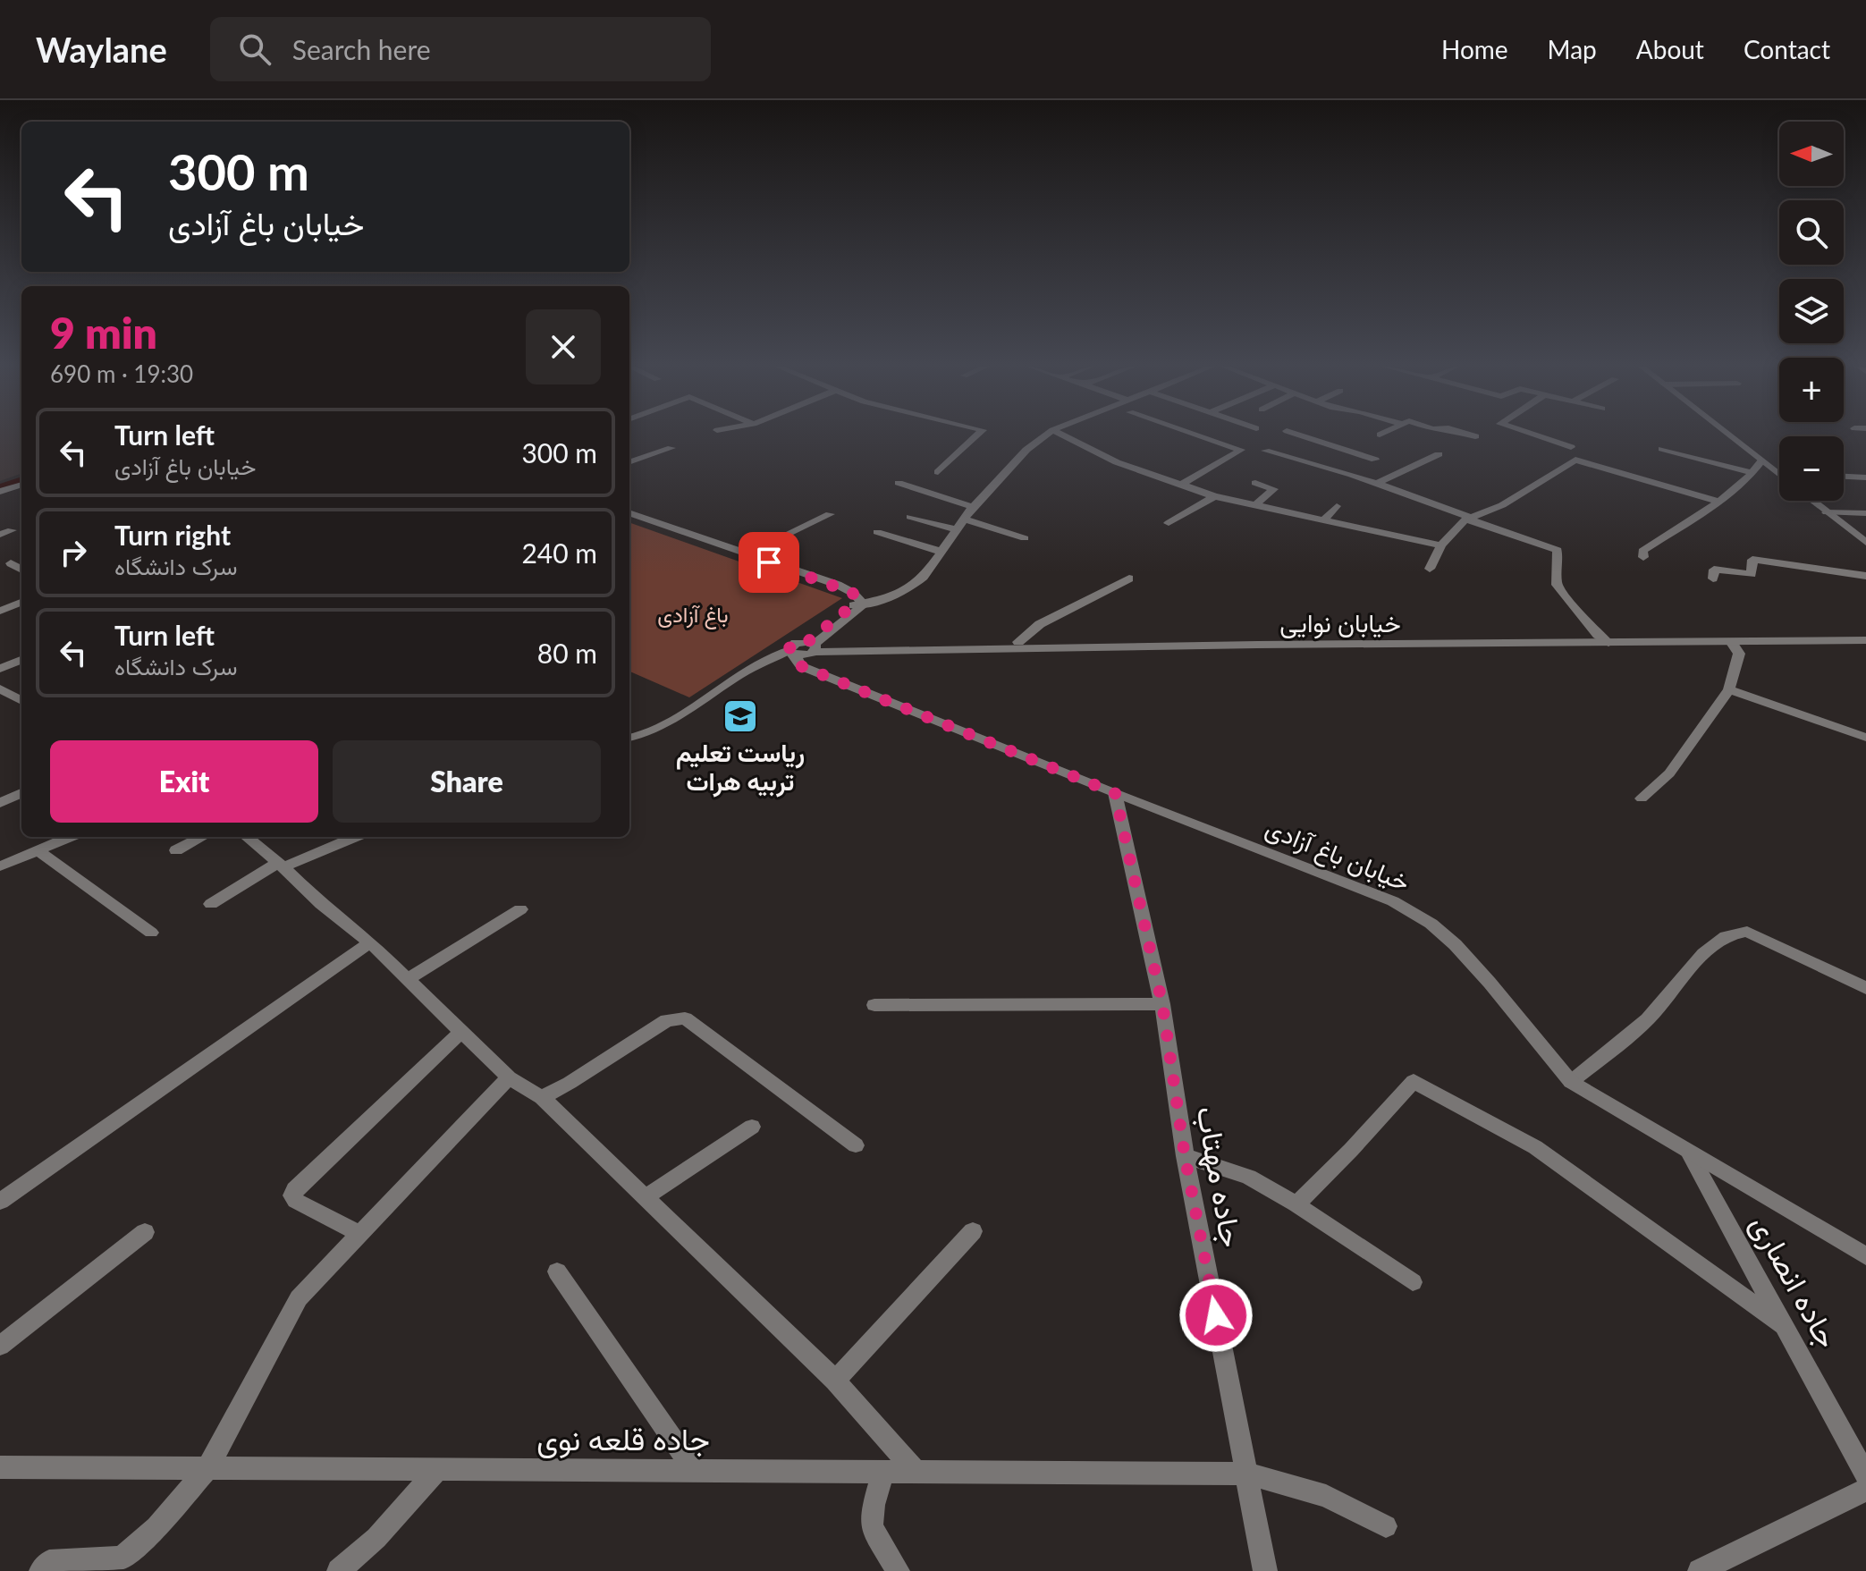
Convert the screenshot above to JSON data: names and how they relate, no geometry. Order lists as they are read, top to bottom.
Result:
{
  "streets": {
    "street": [
      "خیابان نوایی",
      "خیابان باغ آزادی",
      "جاده مهتاب",
      "جاده انصاری",
      "جاده قلعه نوی"
    ]
  },
  "crossings": [
    ["خیابان باغ آزادی", "جاده مهتاب"],
    ["خیابان باغ آزادی", "جاده انصاری"],
    ["جاده مهتاب", "جاده قلعه نوی"]
  ],
  "parks": ["باغ آزادی"],
  "places": {
    "school or university": ["ریاست تعلیم تربیه هرات"]
  },
  "north": "left",
  "page": {
    "header": "Waylane",
    "search": "Search here",
    "nav": [
      "Home",
      "Map",
      "About",
      "Contact"
    ],
    "map_buttons": ["+", "−"],
    "turn": ["300 m", "خیابان باغ آزادی"],
    "heading": ["9 min", "690 m · 19:30"],
    "list": [
      {
        "name": "Turn left",
        "note": "خیابان باغ آزادی",
        "value": "300 m"
      },
      {
        "name": "Turn right",
        "note": "سرک دانشگاه",
        "value": "240 m"
      },
      {
        "name": "Turn left",
        "note": "سرک دانشگاه",
        "value": "80 m"
      }
    ],
    "buttons": ["Exit", "Share"]
  }
}
